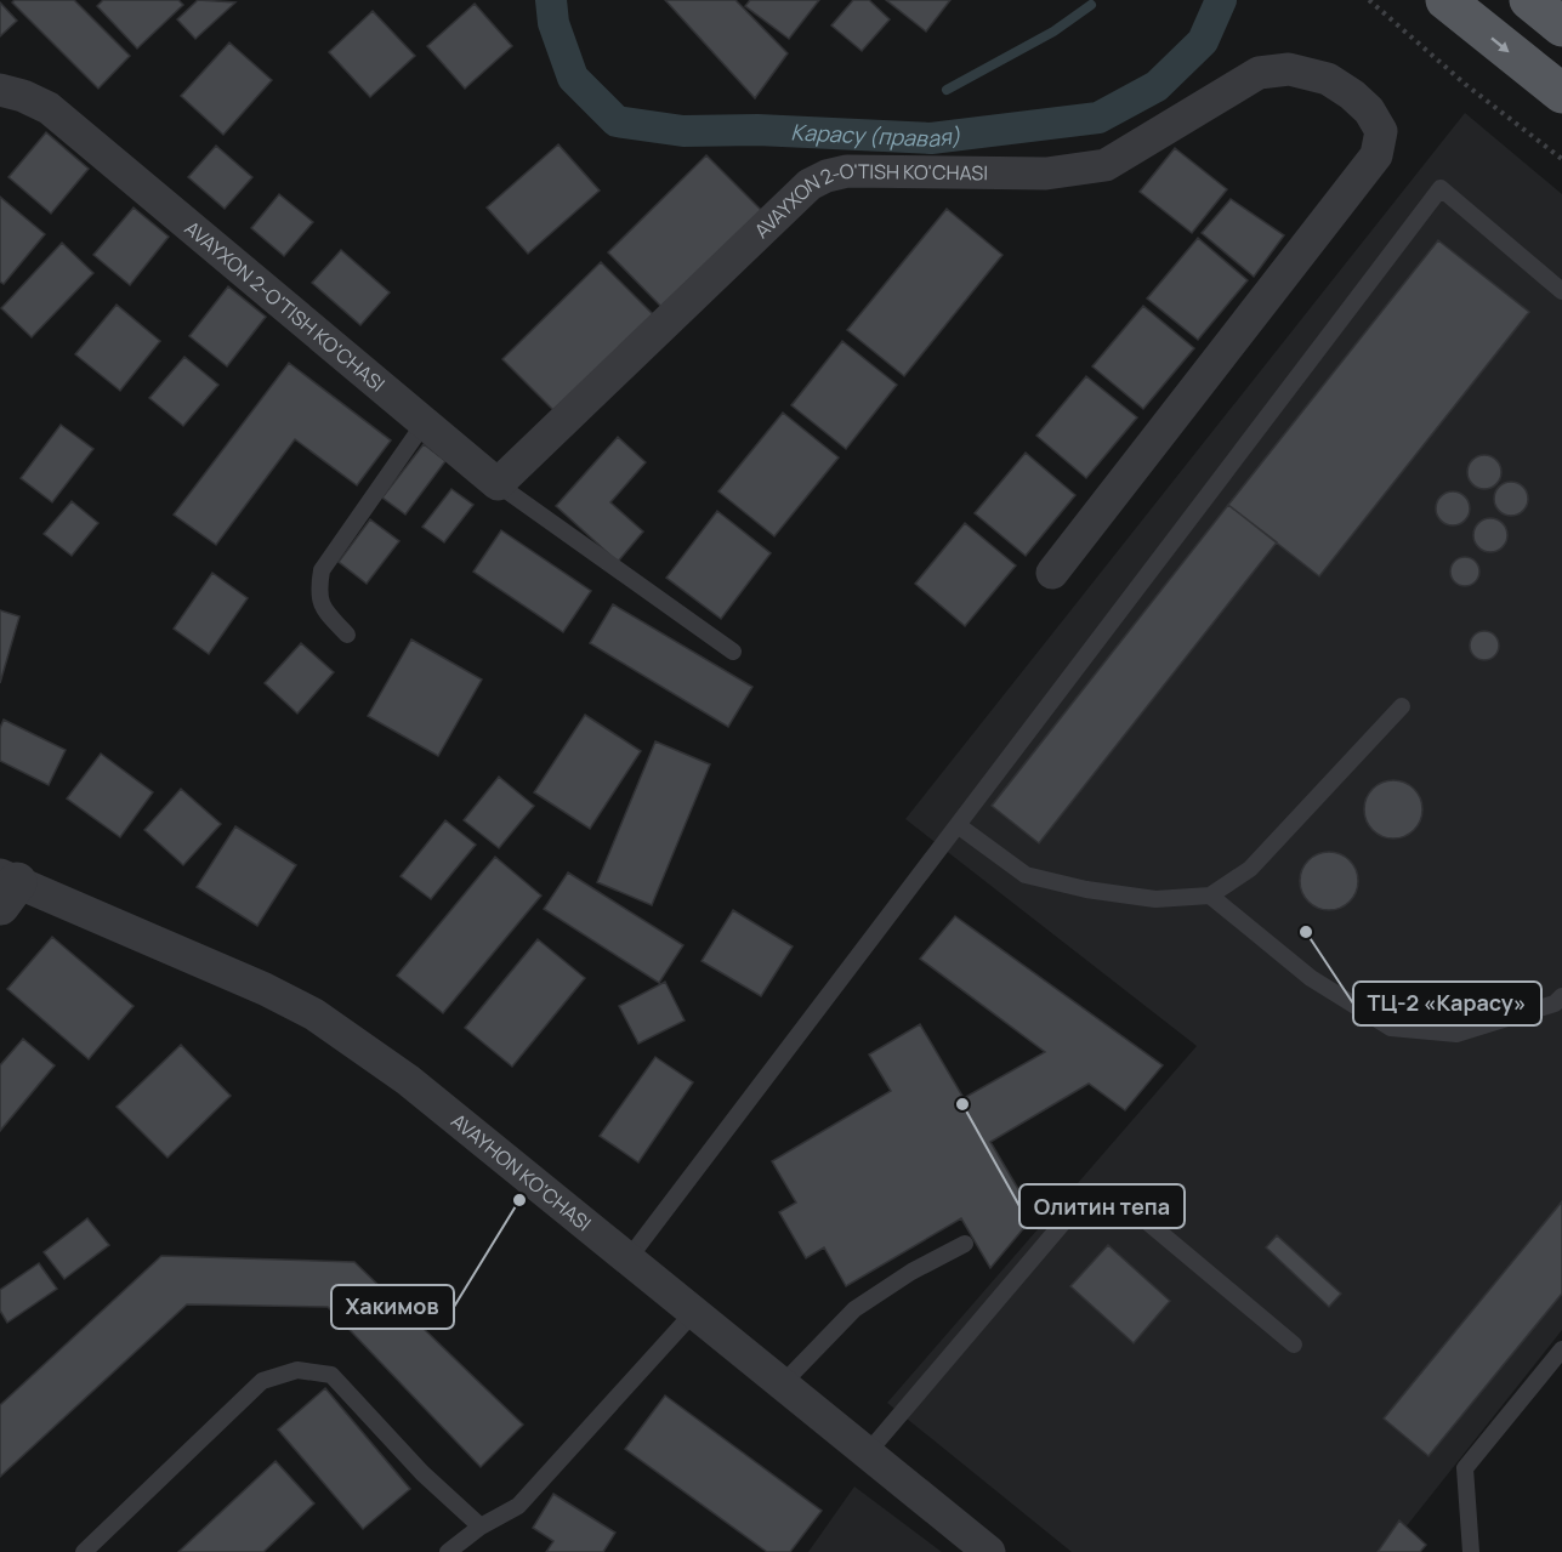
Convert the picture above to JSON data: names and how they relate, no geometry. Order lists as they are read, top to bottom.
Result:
{
  "streets": {
    "street": ["AVAYXON 2-O'TISH KO'CHASI", "AVAYHON KO'CHASI"]
  },
  "water": ["Карасу (правая)"],
  "places": ["ТЦ-2 «Карасу»", "Олитин тепа", "Хакимов"]
}
